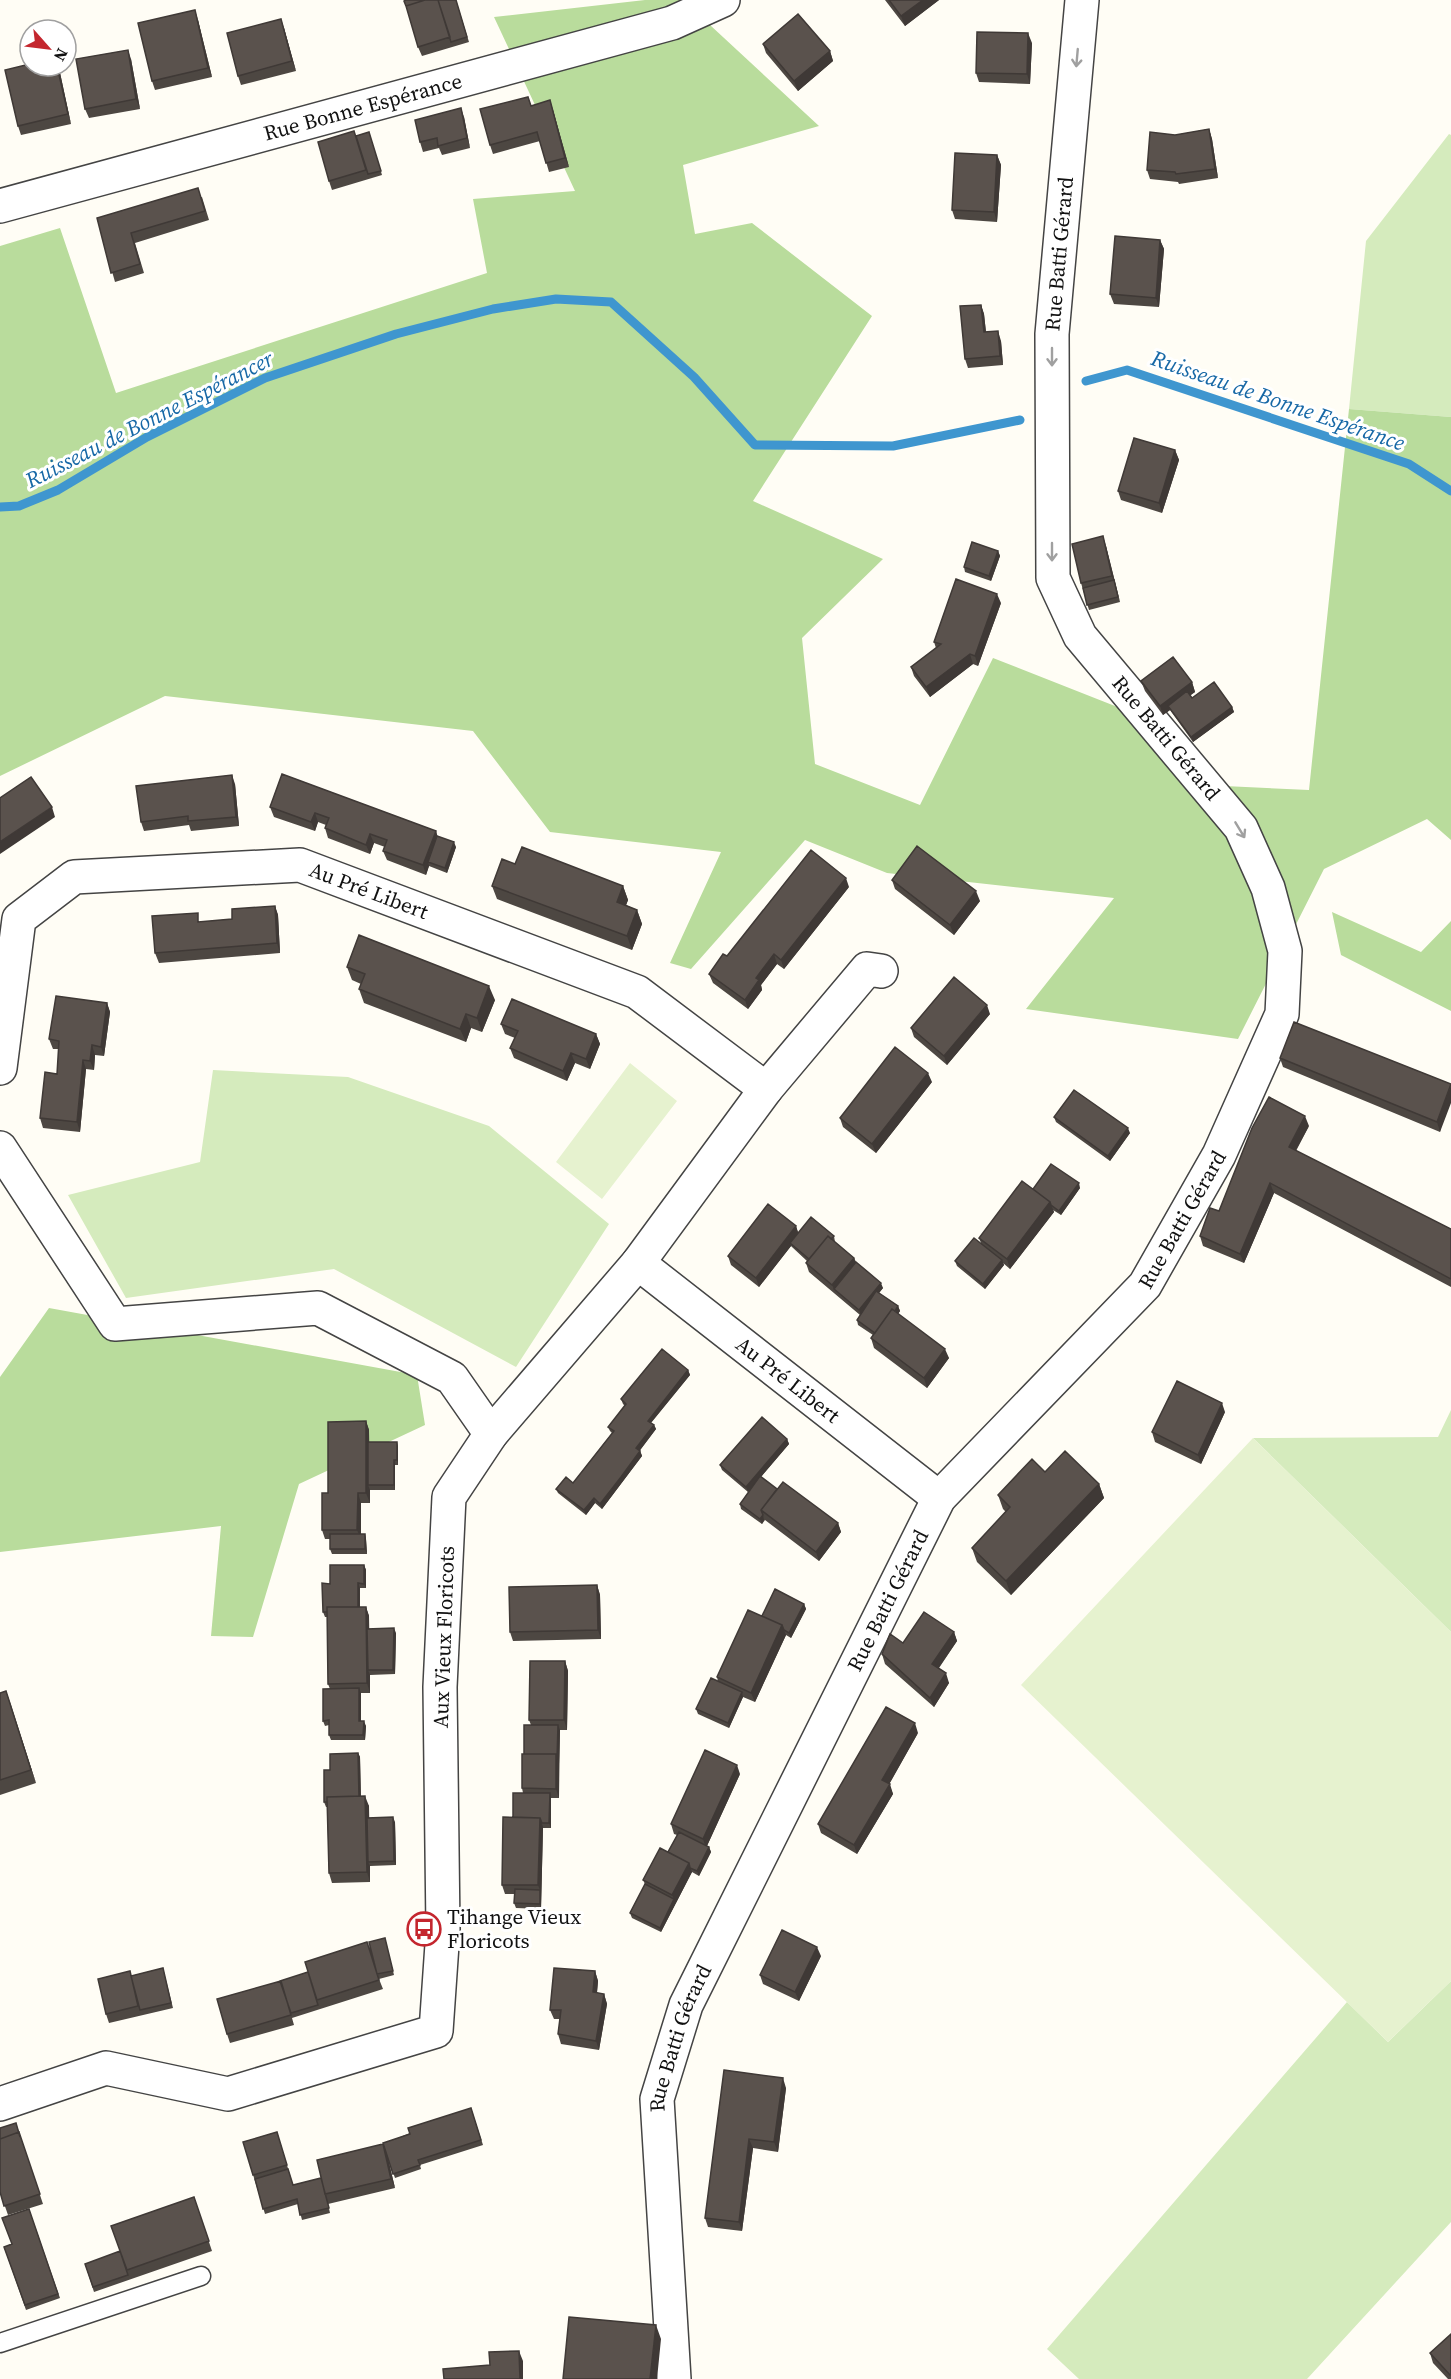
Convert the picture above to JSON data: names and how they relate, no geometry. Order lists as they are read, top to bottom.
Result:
{
  "streets": {
    "street": [
      "Rue Bonne Espérance",
      "Rue Batti Gérard",
      "Au Pré Libert",
      "Aux Vieux Floricots"
    ]
  },
  "crossings": [
    ["Rue Batti Gérard", "Au Pré Libert"]
  ],
  "one_way": ["Rue Batti Gérard"],
  "water": ["Ruisseau de Bonne Espérance", "Ruisseau de Bonne Espérancer"],
  "places": {
    "bus stop": ["Tihange Vieux Floricots"]
  },
  "north": "bottom right"
}
